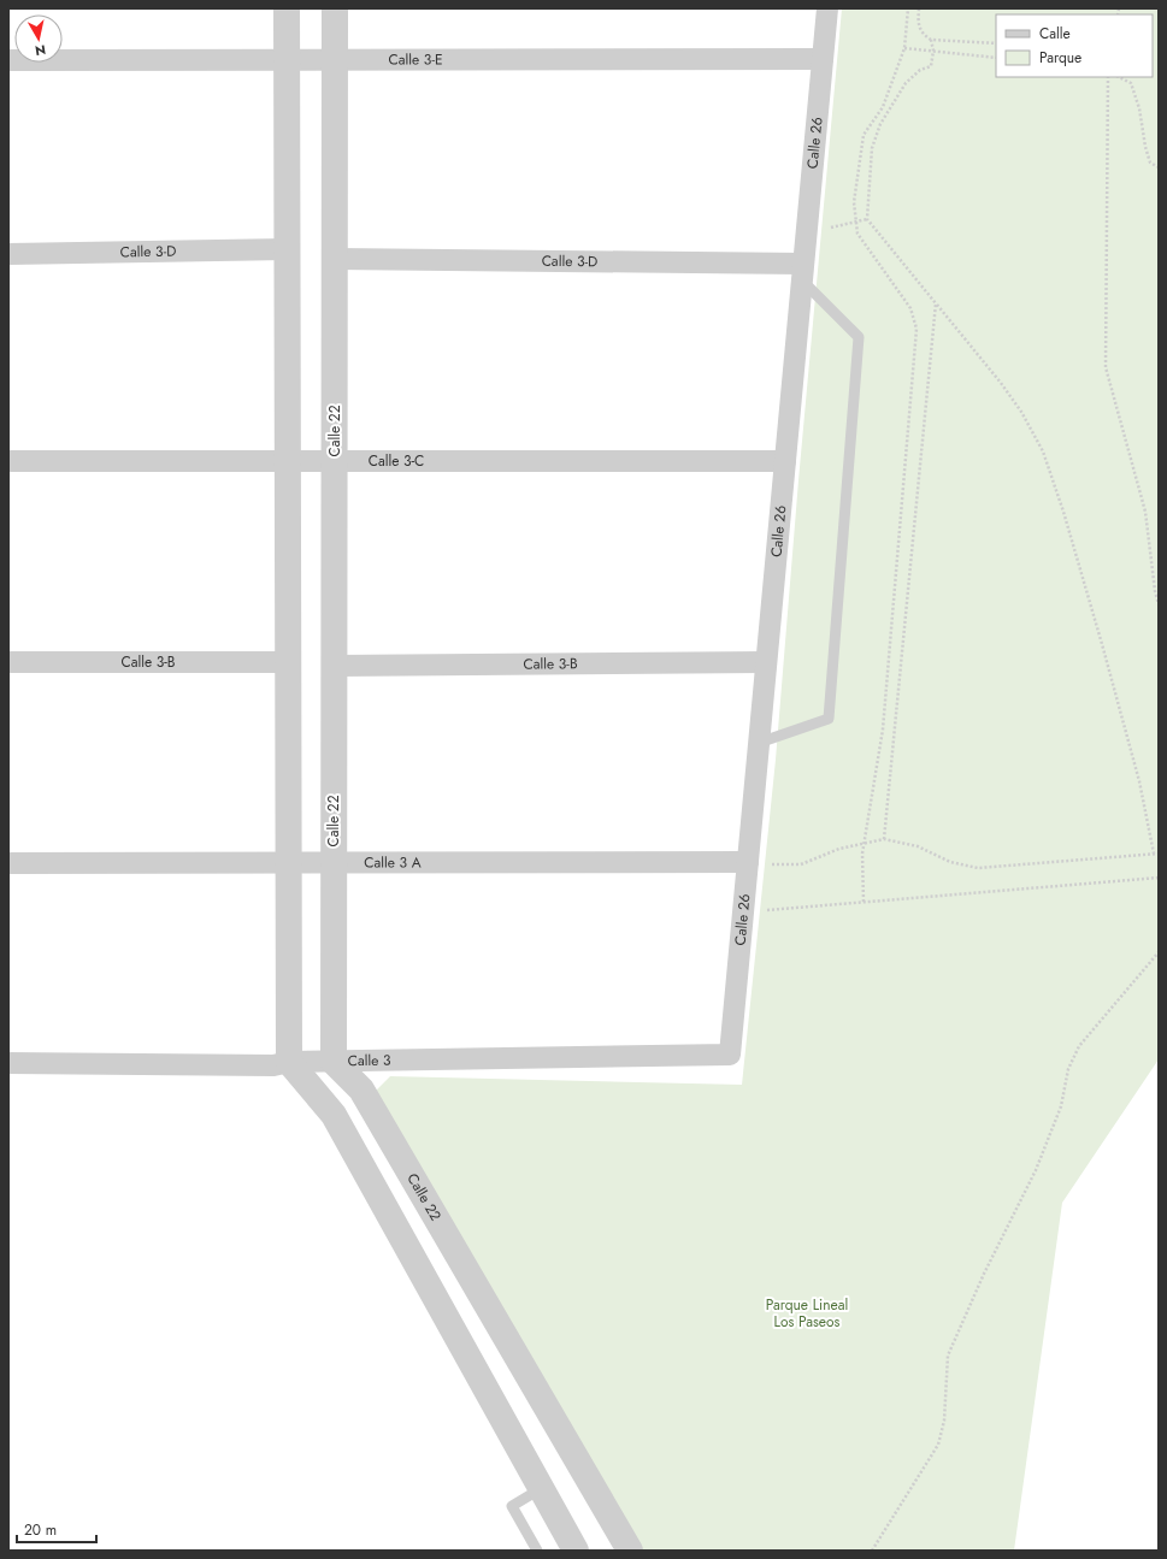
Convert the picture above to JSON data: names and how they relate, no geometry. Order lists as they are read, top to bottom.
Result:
{
  "streets": {
    "street": [
      "Calle 3-E",
      "Calle 26",
      "Calle 3-D",
      "Calle 22",
      "Calle 3-C",
      "Calle 3-B",
      "Calle 3 A",
      "Calle 3"
    ]
  },
  "crossings": [
    ["Calle 3-E", "Calle 26"],
    ["Calle 3-E", "Calle 22"],
    ["Calle 26", "Calle 3-D"],
    ["Calle 26", "Calle 3-C"],
    ["Calle 26", "Calle 3-B"],
    ["Calle 26", "Calle 3 A"],
    ["Calle 26", "Calle 3"],
    ["Calle 3-D", "Calle 22"],
    ["Calle 22", "Calle 3-C"],
    ["Calle 22", "Calle 3-B"],
    ["Calle 22", "Calle 3 A"],
    ["Calle 22", "Calle 3"]
  ],
  "parks": ["Parque Lineal Los Paseos"],
  "legend": ["Calle", "Parque"],
  "scale_bar": "20 m",
  "north": "bottom"
}
